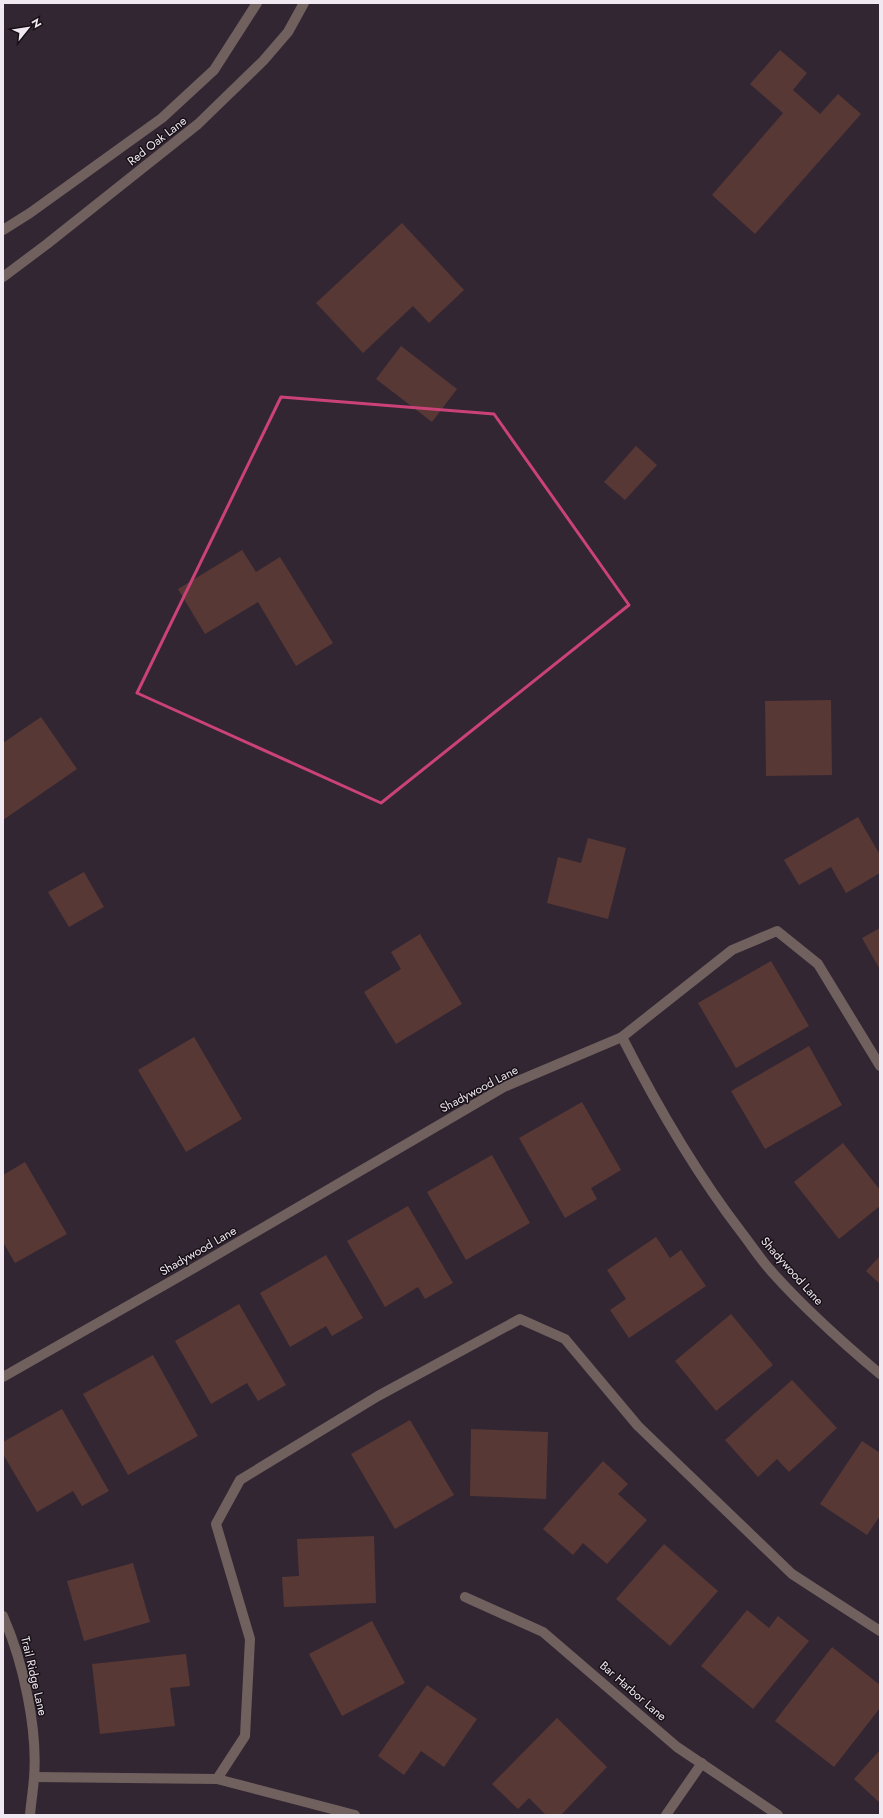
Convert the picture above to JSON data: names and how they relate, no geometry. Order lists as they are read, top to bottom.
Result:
{
  "streets": {
    "street": [
      "Red Oak Lane",
      "Shadywood Lane",
      "Trail Ridge Lane",
      "Bar Harbor Lane"
    ]
  },
  "north": "top right"
}
